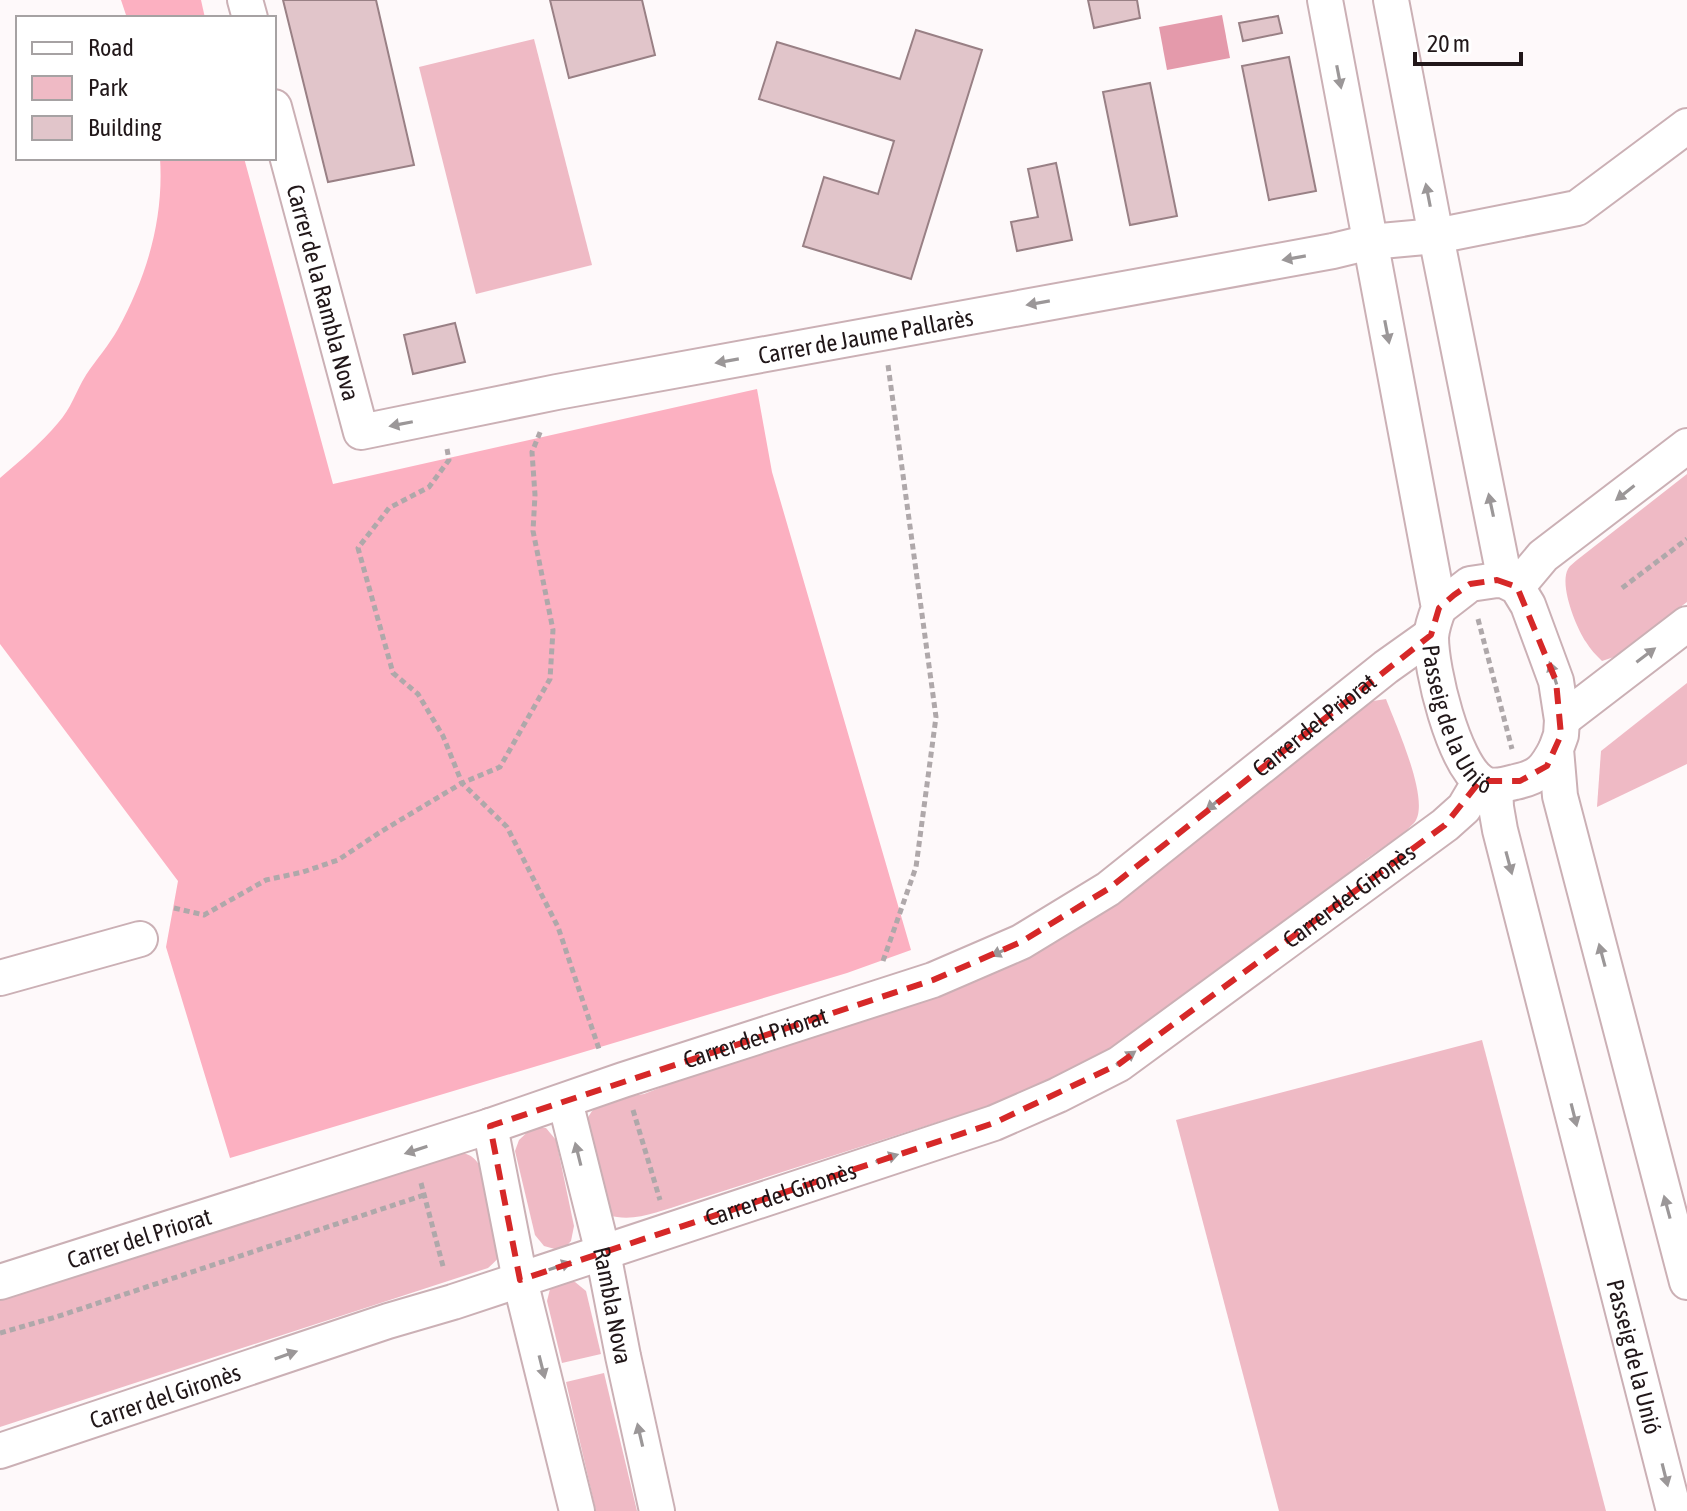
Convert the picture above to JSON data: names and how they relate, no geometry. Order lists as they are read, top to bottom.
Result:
{
  "streets": {
    "street": [
      "Carrer de la Rambla Nova",
      "Carrer de Jaume Pallarès",
      "Passeig de la Unió",
      "Carrer del Priorat",
      "Carrer del Gironès",
      "Rambla Nova"
    ]
  },
  "crossings": [
    ["Carrer de la Rambla Nova", "Carrer de Jaume Pallarès"],
    ["Carrer de Jaume Pallarès", "Passeig de la Unió"],
    ["Passeig de la Unió", "Carrer del Priorat"],
    ["Passeig de la Unió", "Carrer del Gironès"],
    ["Carrer del Priorat", "Carrer del Gironès"],
    ["Carrer del Priorat", "Rambla Nova"],
    ["Carrer del Gironès", "Rambla Nova"]
  ],
  "one_way": ["Carrer de Jaume Pallarès", "Carrer del Priorat", "Carrer del Gironès"],
  "legend": ["Road", "Park", "Building"],
  "scale_bar": "20 m"
}
